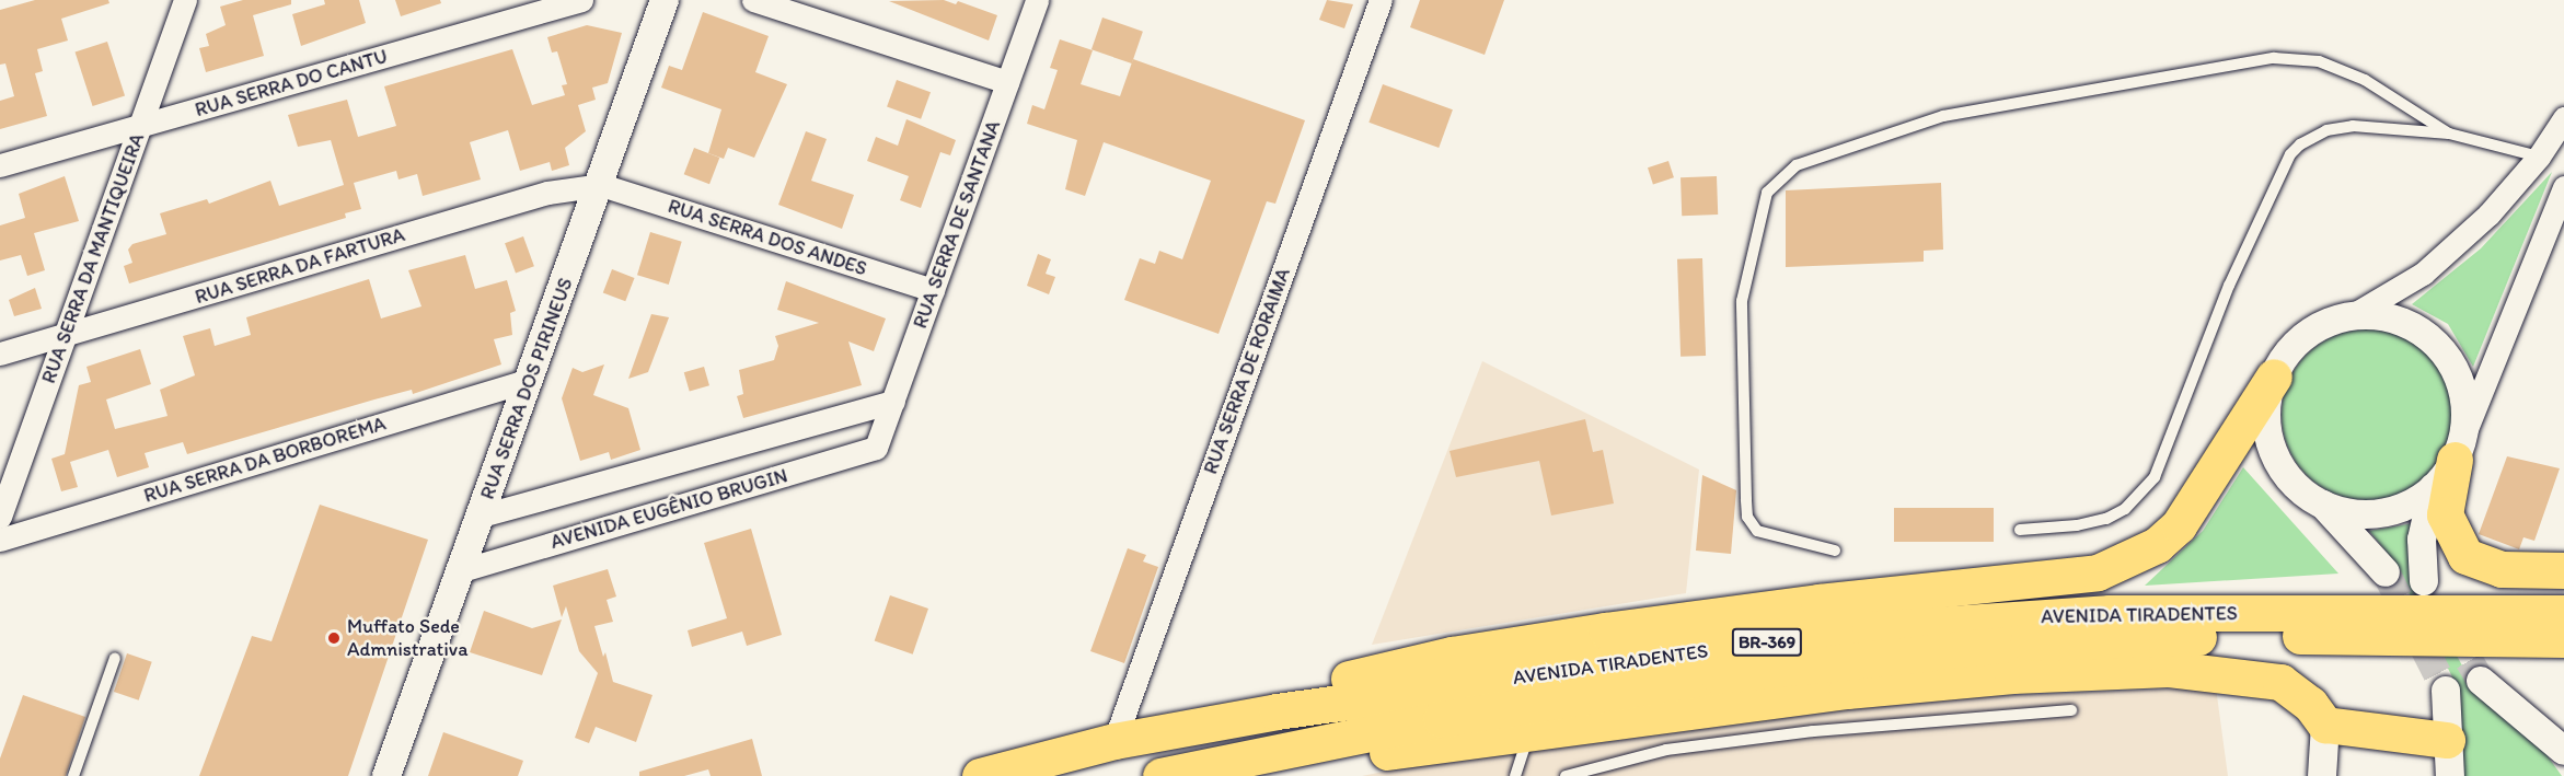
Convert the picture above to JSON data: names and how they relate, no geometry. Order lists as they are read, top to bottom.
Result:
{
  "streets": {
    "highway": ["AVENIDA TIRADENTES", "BR-369"],
    "street": [
      "RUA SERRA DO CANTU",
      "RUA SERRA DE SANTANA",
      "RUA SERRA DOS ANDES",
      "RUA SERRA DA MANTIQUEIRA",
      "RUA SERRA DA FARTURA",
      "RUA SERRA DE RORAIMA",
      "RUA SERRA DOS PIRINEUS",
      "RUA SERRA DA BORBOREMA",
      "AVENIDA EUGÊNIO BRUGIN"
    ]
  },
  "crossings": [
    ["RUA SERRA DO CANTU", "RUA SERRA DA MANTIQUEIRA"],
    ["RUA SERRA DE SANTANA", "RUA SERRA DOS ANDES"],
    ["RUA SERRA DE SANTANA", "AVENIDA EUGÊNIO BRUGIN"],
    ["RUA SERRA DOS ANDES", "RUA SERRA DA FARTURA"],
    ["RUA SERRA DOS ANDES", "RUA SERRA DOS PIRINEUS"],
    ["RUA SERRA DA MANTIQUEIRA", "RUA SERRA DA FARTURA"],
    ["RUA SERRA DA FARTURA", "RUA SERRA DOS PIRINEUS"],
    ["RUA SERRA DE RORAIMA", "AVENIDA TIRADENTES"],
    ["RUA SERRA DOS PIRINEUS", "RUA SERRA DA BORBOREMA"],
    ["RUA SERRA DOS PIRINEUS", "AVENIDA EUGÊNIO BRUGIN"]
  ],
  "places": ["Muffato Sede Admnistrativa"]
}
